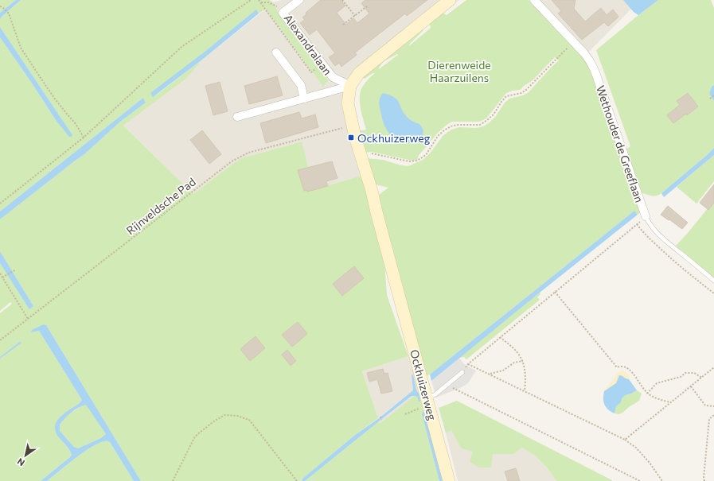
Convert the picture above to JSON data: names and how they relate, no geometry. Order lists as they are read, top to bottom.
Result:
{
  "streets": {
    "street": ["Alexandralaan", "Wethouder de Greeflaan", "Ockhuizerweg"],
    "path": ["Rijnveldsche Pad"]
  },
  "crossings": [
    ["Alexandralaan", "Ockhuizerweg"],
    ["Rijnveldsche Pad", "Ockhuizerweg"]
  ],
  "parks": ["Dierenweide Haarzuilens"],
  "places": {
    "transit": ["Ockhuizerweg"]
  },
  "north": "bottom left"
}
